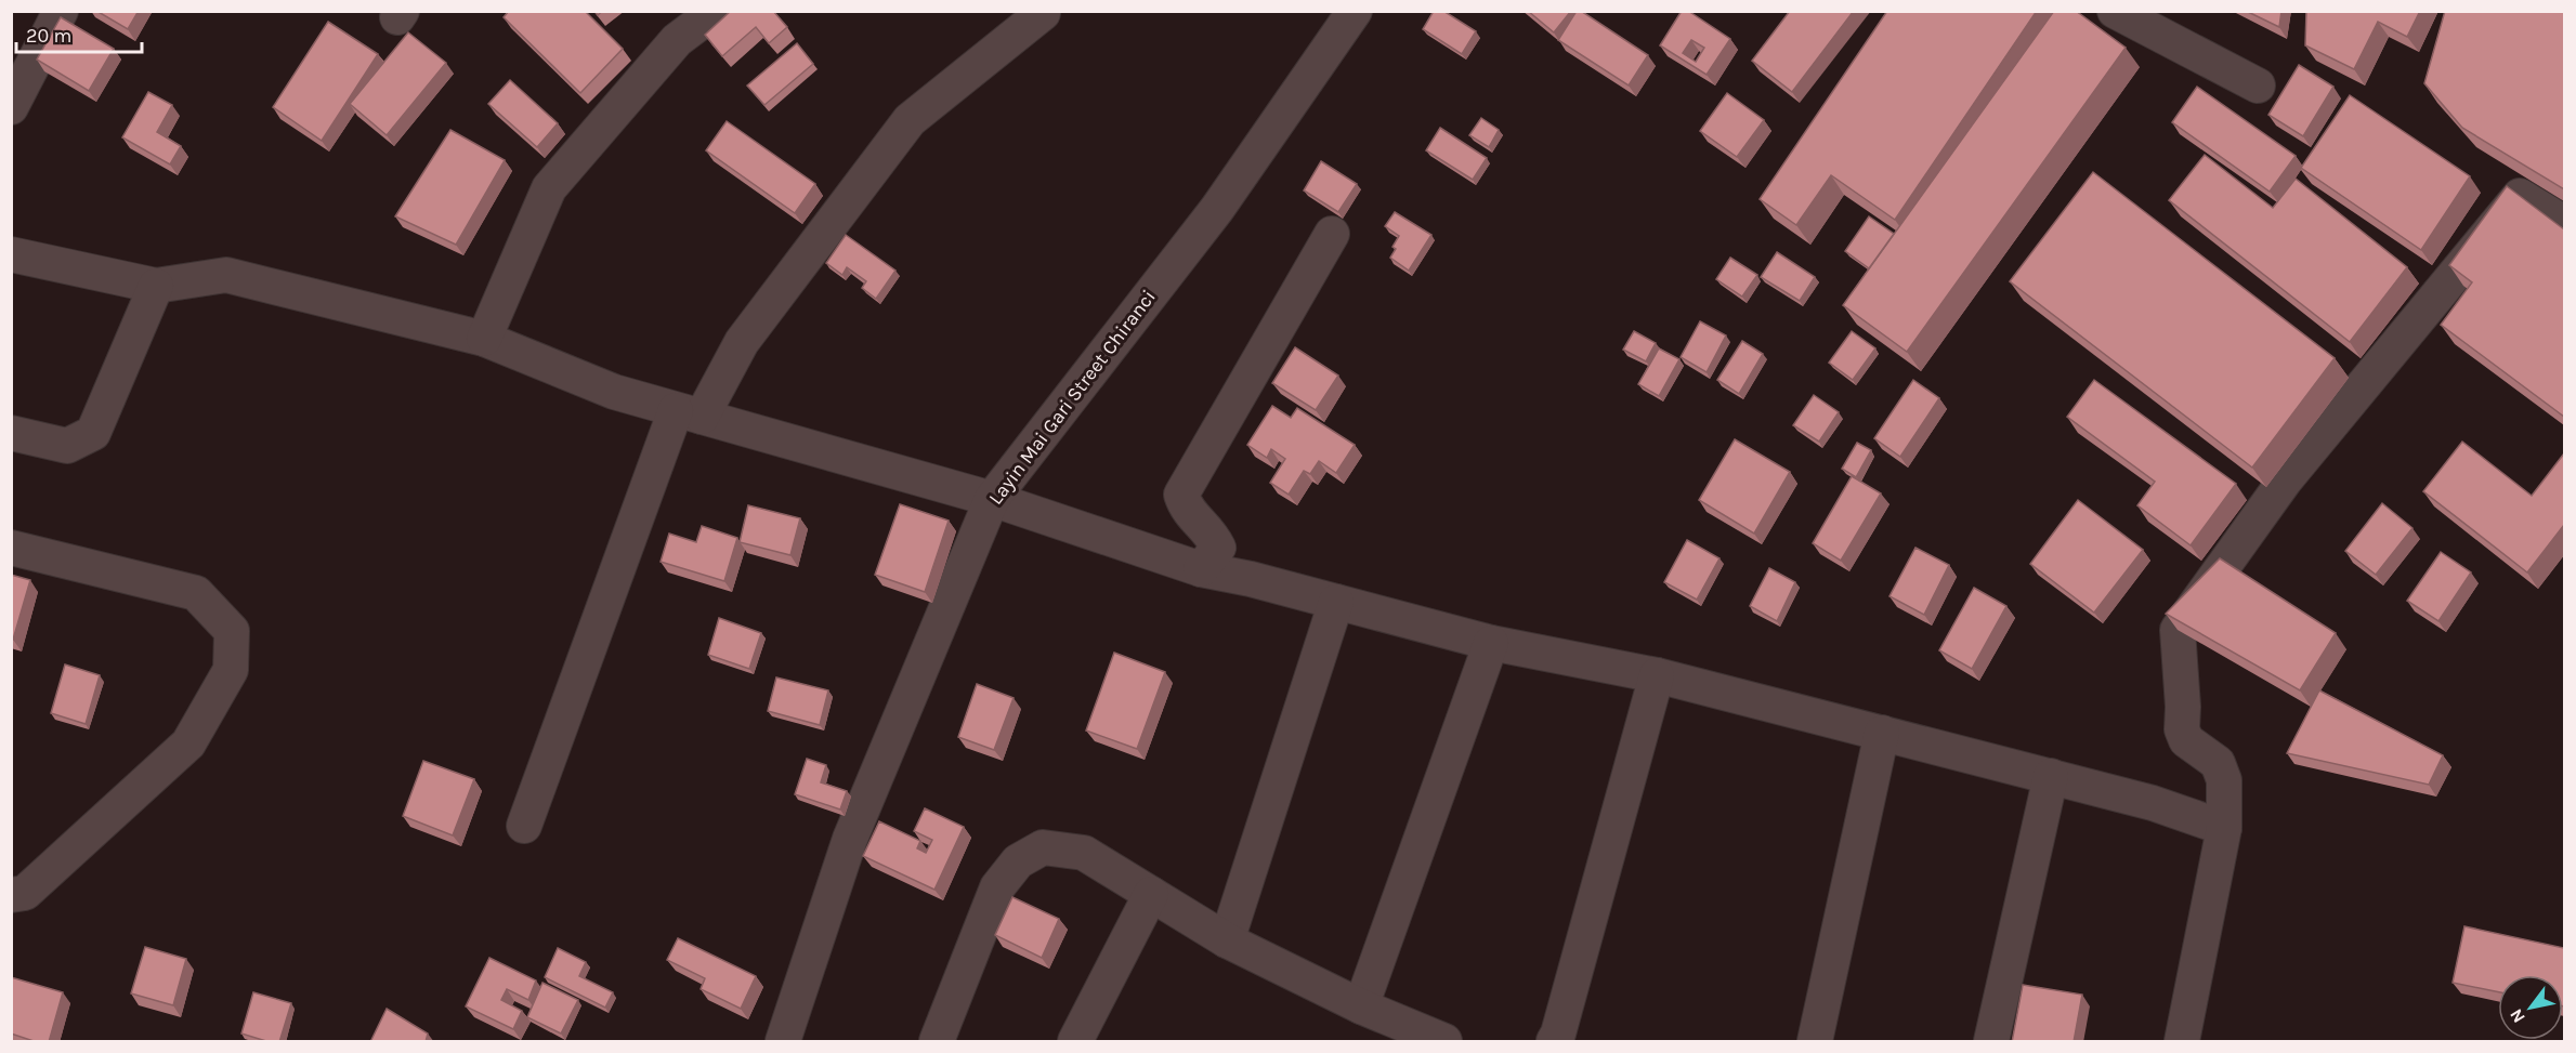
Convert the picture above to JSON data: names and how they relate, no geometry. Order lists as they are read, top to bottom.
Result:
{
  "streets": {
    "street": ["Layin Mai Gari Street Chiranci"]
  },
  "scale_bar": "20 m",
  "north": "bottom left"
}
